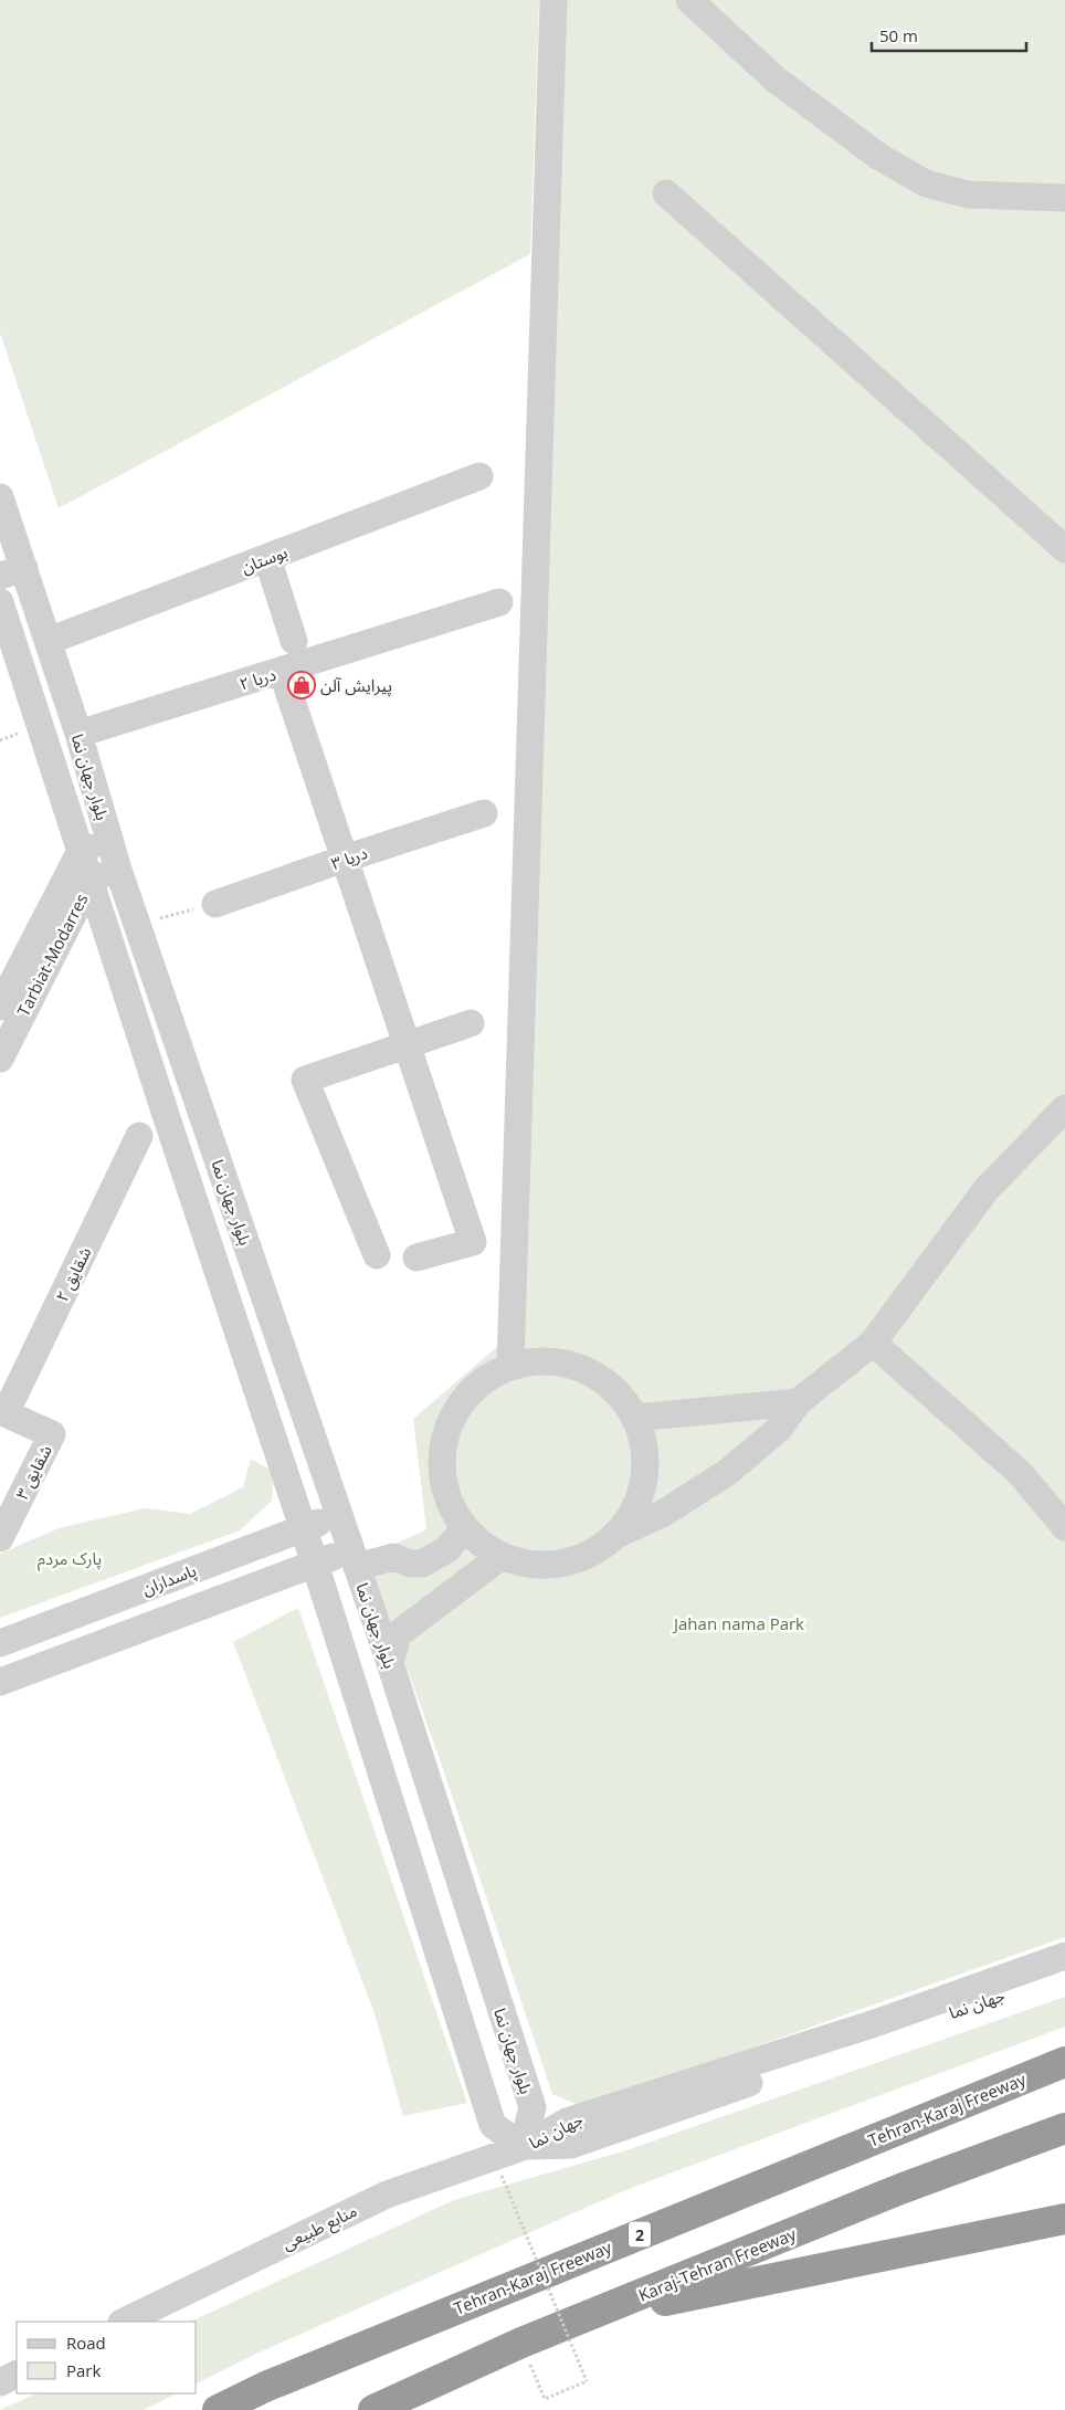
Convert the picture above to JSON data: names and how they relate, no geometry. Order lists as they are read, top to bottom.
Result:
{
  "streets": {
    "highway": ["Tehran-Karaj Freeway", "2", "Karaj-Tehran Freeway"],
    "street": [
      "بوستان",
      "دریا ۲",
      "بلوار جهان نما",
      "دریا ۳",
      "Tarbiat-Modarres",
      "شقایق ۲",
      "شقایق ۳",
      "پاسداران",
      "جهان نما",
      "منابع طبیعی"
    ]
  },
  "crossings": [
    ["بوستان", "بلوار جهان نما"],
    ["دریا ۲", "بلوار جهان نما"],
    ["بلوار جهان نما", "Tarbiat-Modarres"],
    ["بلوار جهان نما", "پاسداران"],
    ["بلوار جهان نما", "جهان نما"],
    ["بلوار جهان نما", "منابع طبیعی"],
    ["شقایق ۲", "شقایق ۳"],
    ["جهان نما", "منابع طبیعی"]
  ],
  "parks": ["پارک مردم", "Jahan nama Park"],
  "places": {
    "shop": ["پیرایش آلن"]
  },
  "legend": ["Road", "Park"],
  "scale_bar": "50 m"
}
